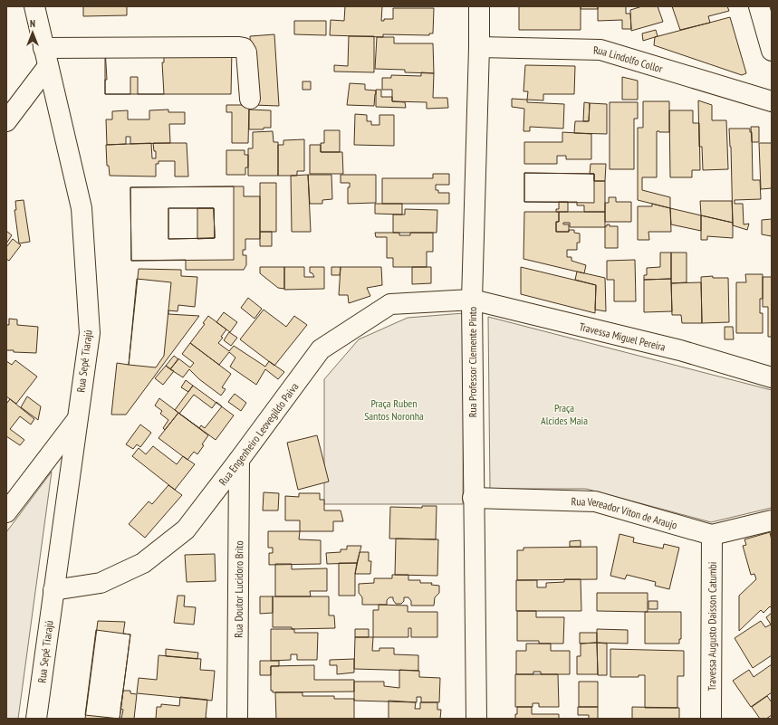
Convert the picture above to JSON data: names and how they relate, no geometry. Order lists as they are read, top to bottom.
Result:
{
  "streets": {
    "street": [
      "Rua Lindolfo Collor",
      "Travessa Miguel Pereira",
      "Rua Sepé Tiarajú",
      "Rua Professor Clemente Pinto",
      "Rua Engenheiro Leovegildo Paiva",
      "Rua Vereador Viton de Araujo",
      "Rua Doutor Lucidoro Brito",
      "Travessa Augusto Daisson Catumbi"
    ]
  },
  "crossings": [
    ["Rua Lindolfo Collor", "Rua Professor Clemente Pinto"],
    ["Travessa Miguel Pereira", "Rua Professor Clemente Pinto"],
    ["Travessa Miguel Pereira", "Rua Engenheiro Leovegildo Paiva"],
    ["Rua Sepé Tiarajú", "Rua Engenheiro Leovegildo Paiva"],
    ["Rua Professor Clemente Pinto", "Rua Engenheiro Leovegildo Paiva"],
    ["Rua Professor Clemente Pinto", "Rua Vereador Viton de Araujo"],
    ["Rua Engenheiro Leovegildo Paiva", "Rua Doutor Lucidoro Brito"],
    ["Rua Vereador Viton de Araujo", "Travessa Augusto Daisson Catumbi"]
  ],
  "parks": ["Praça Ruben Santos Noronha", "Praça Alcides Maia"],
  "north": "top"
}
